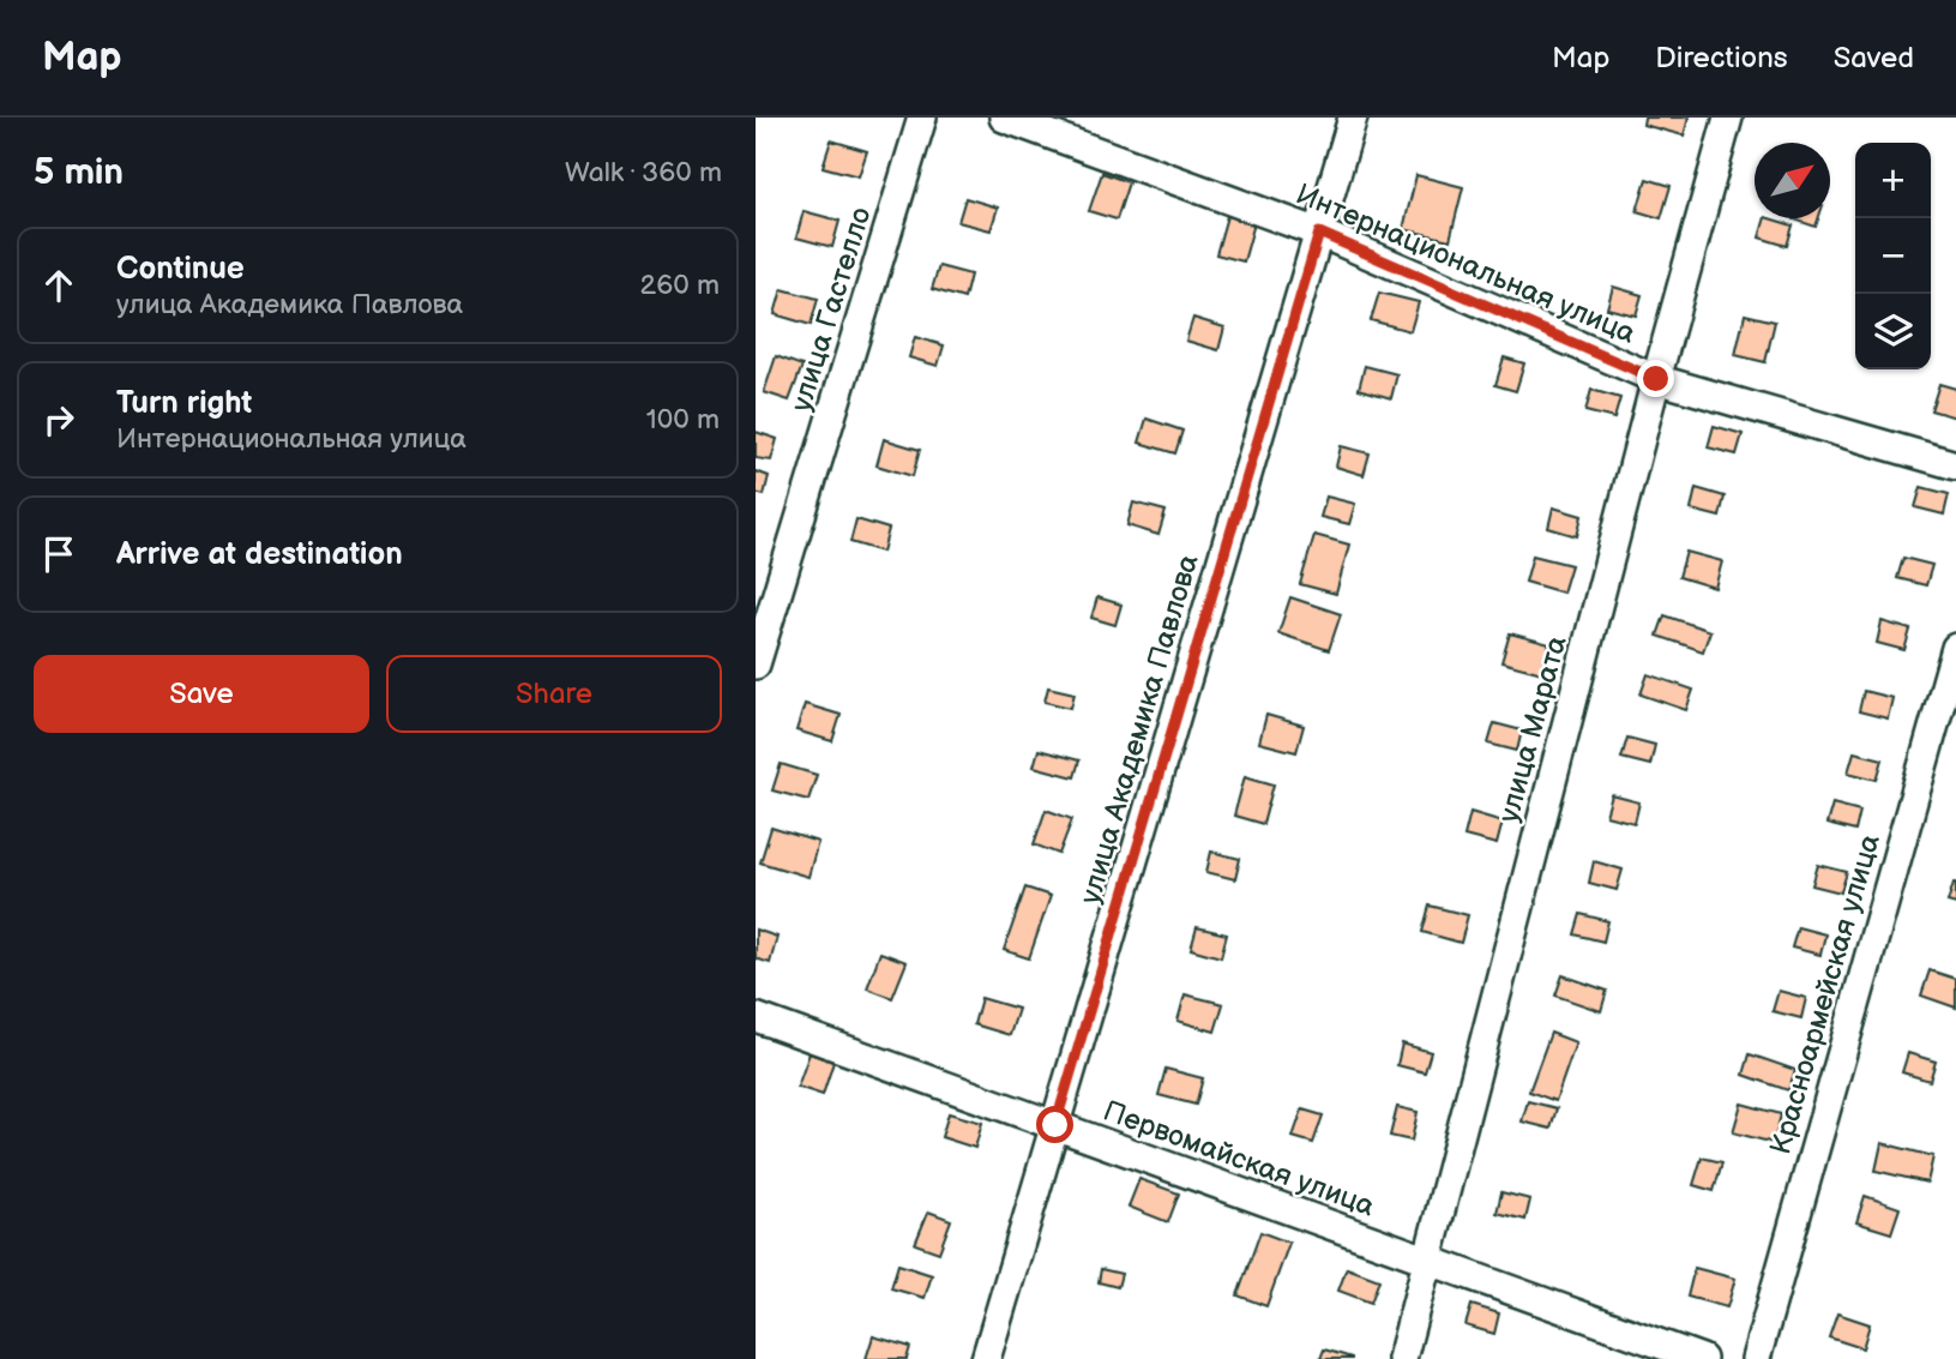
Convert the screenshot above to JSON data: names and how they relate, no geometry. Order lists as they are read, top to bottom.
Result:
{
  "streets": {
    "street": [
      "Интернациональная улица",
      "улица Гастелло",
      "улица Академика Павлова",
      "улица Марата",
      "Красноармейская улица",
      "Первомайская улица"
    ]
  },
  "crossings": [
    ["Интернациональная улица", "улица Академика Павлова"],
    ["Интернациональная улица", "улица Марата"],
    ["улица Академика Павлова", "Первомайская улица"],
    ["улица Марата", "Первомайская улица"]
  ],
  "north": "top right",
  "page": {
    "header": "Map",
    "nav": ["Map", "Directions", "Saved"],
    "heading": ["5 min", "Walk · 360 m"],
    "map_buttons": ["+", "−"],
    "list": [
      ["Continue", "улица Академика Павлова", "260 m"],
      ["Turn right", "Интернациональная улица", "100 m"],
      "Arrive at destination"
    ],
    "buttons": ["Save", "Share"]
  }
}
